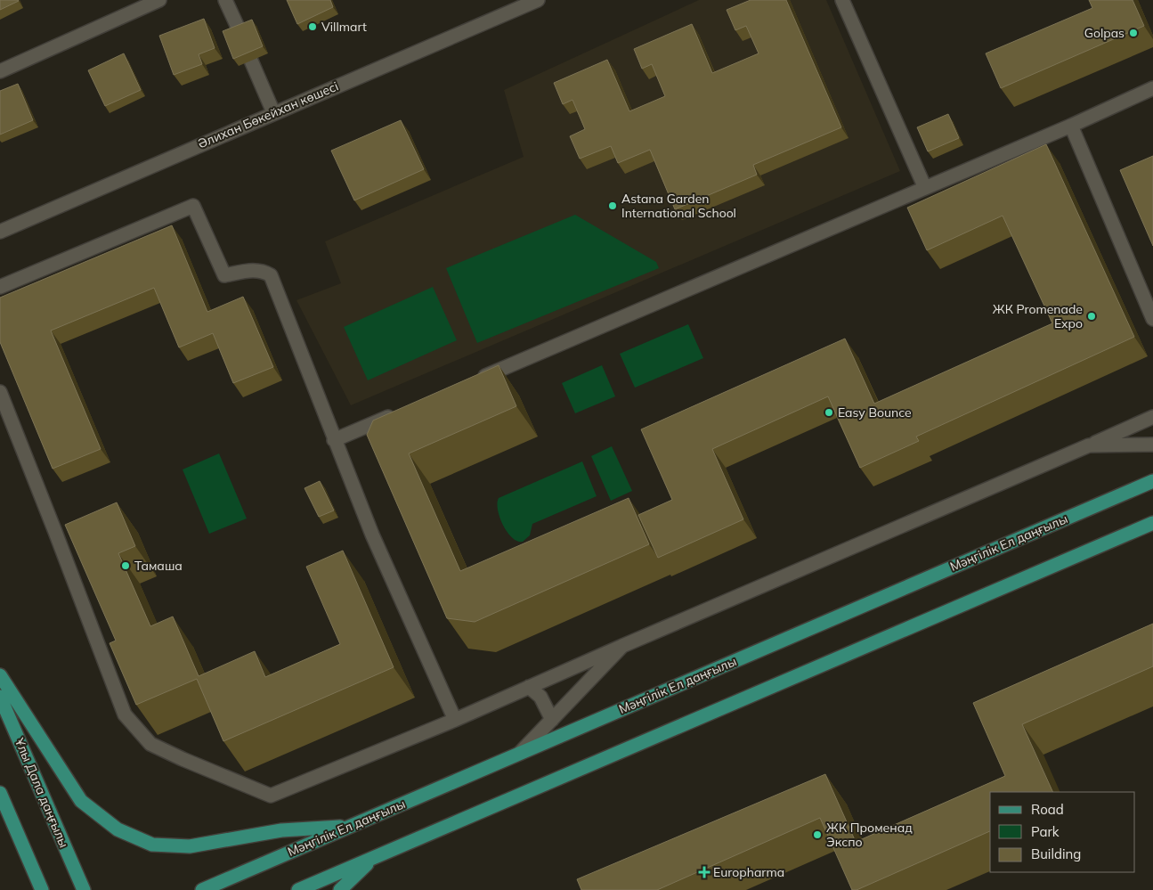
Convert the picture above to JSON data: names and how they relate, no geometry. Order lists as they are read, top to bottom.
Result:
{
  "streets": {
    "main road": ["Мәңгілік Ел даңғылы", "Ұлы Дала даңғылы"],
    "street": ["Әлихан Бөкейхан көшесі"]
  },
  "places": {
    "other": [
      "Villmart",
      "Golpas",
      "Astana Garden International School",
      "ЖК Promenade Expo",
      "Easy Bounce",
      "Тамаша",
      "ЖК Променад Экспо"
    ],
    "health": ["Europharma"]
  },
  "legend": ["Road", "Park", "Building"]
}
